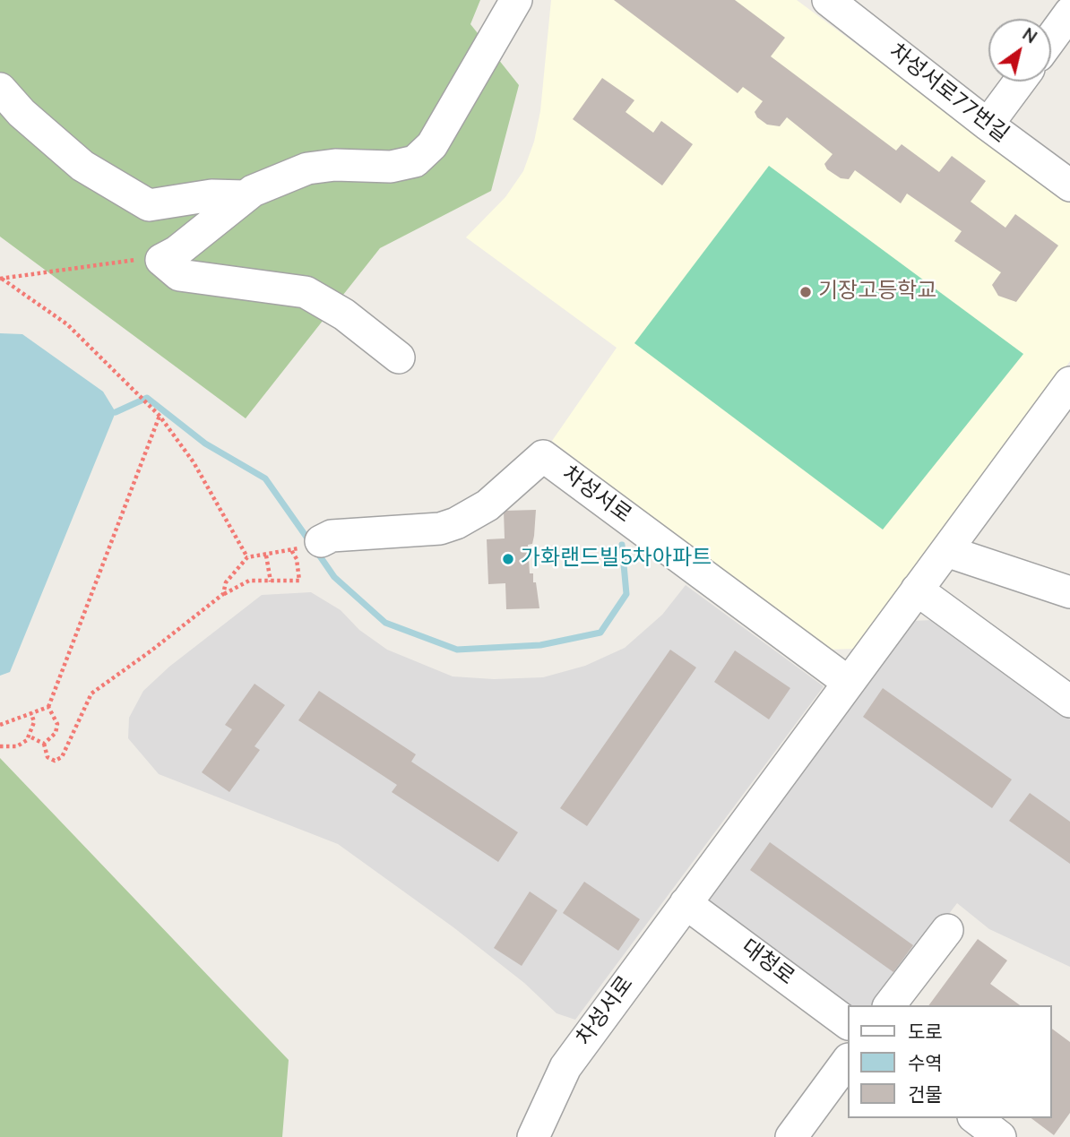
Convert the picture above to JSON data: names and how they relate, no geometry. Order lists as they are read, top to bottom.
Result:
{
  "streets": {
    "street": ["차성서로77번길", "차성서로", "대청로"]
  },
  "crossings": [
    ["차성서로", "대청로"]
  ],
  "places": ["기장고등학교", "가화랜드빌5차아파트"],
  "legend": ["도로", "수역", "건물"],
  "north": "top right"
}
